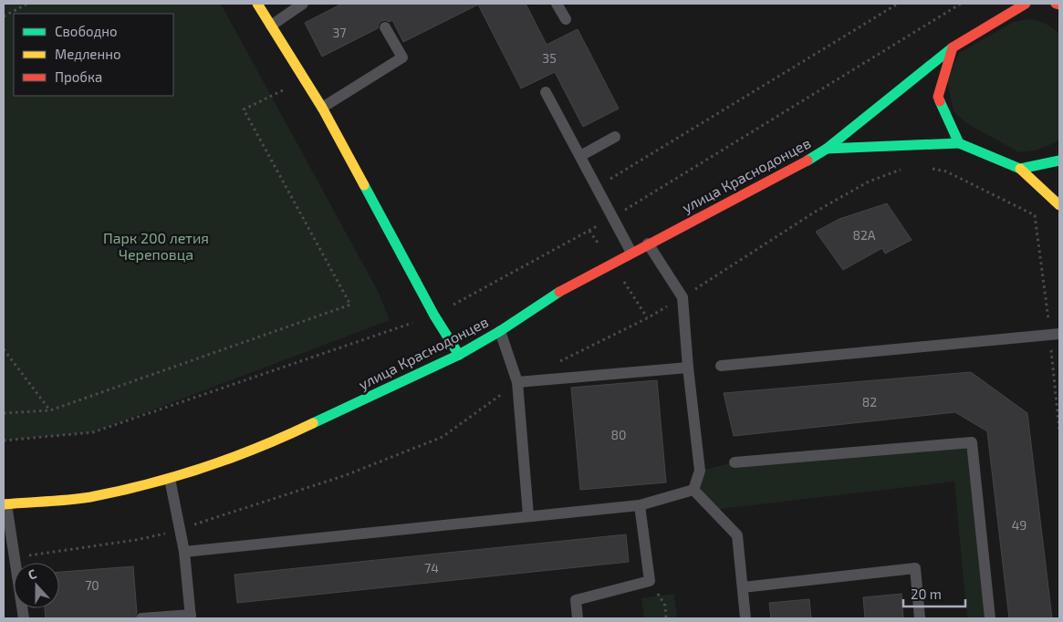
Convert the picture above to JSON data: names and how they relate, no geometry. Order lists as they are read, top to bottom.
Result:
{
  "streets": {
    "main road": ["улица Краснодонцев"]
  },
  "parks": ["Парк 200 летия Череповца"],
  "house_numbers": [
    "37",
    "35",
    "82А",
    "82",
    "80",
    "49",
    "74",
    "70"
  ],
  "legend": ["Свободно", "Медленно", "Пробка"],
  "scale_bar": "20 m",
  "north": "top"
}
